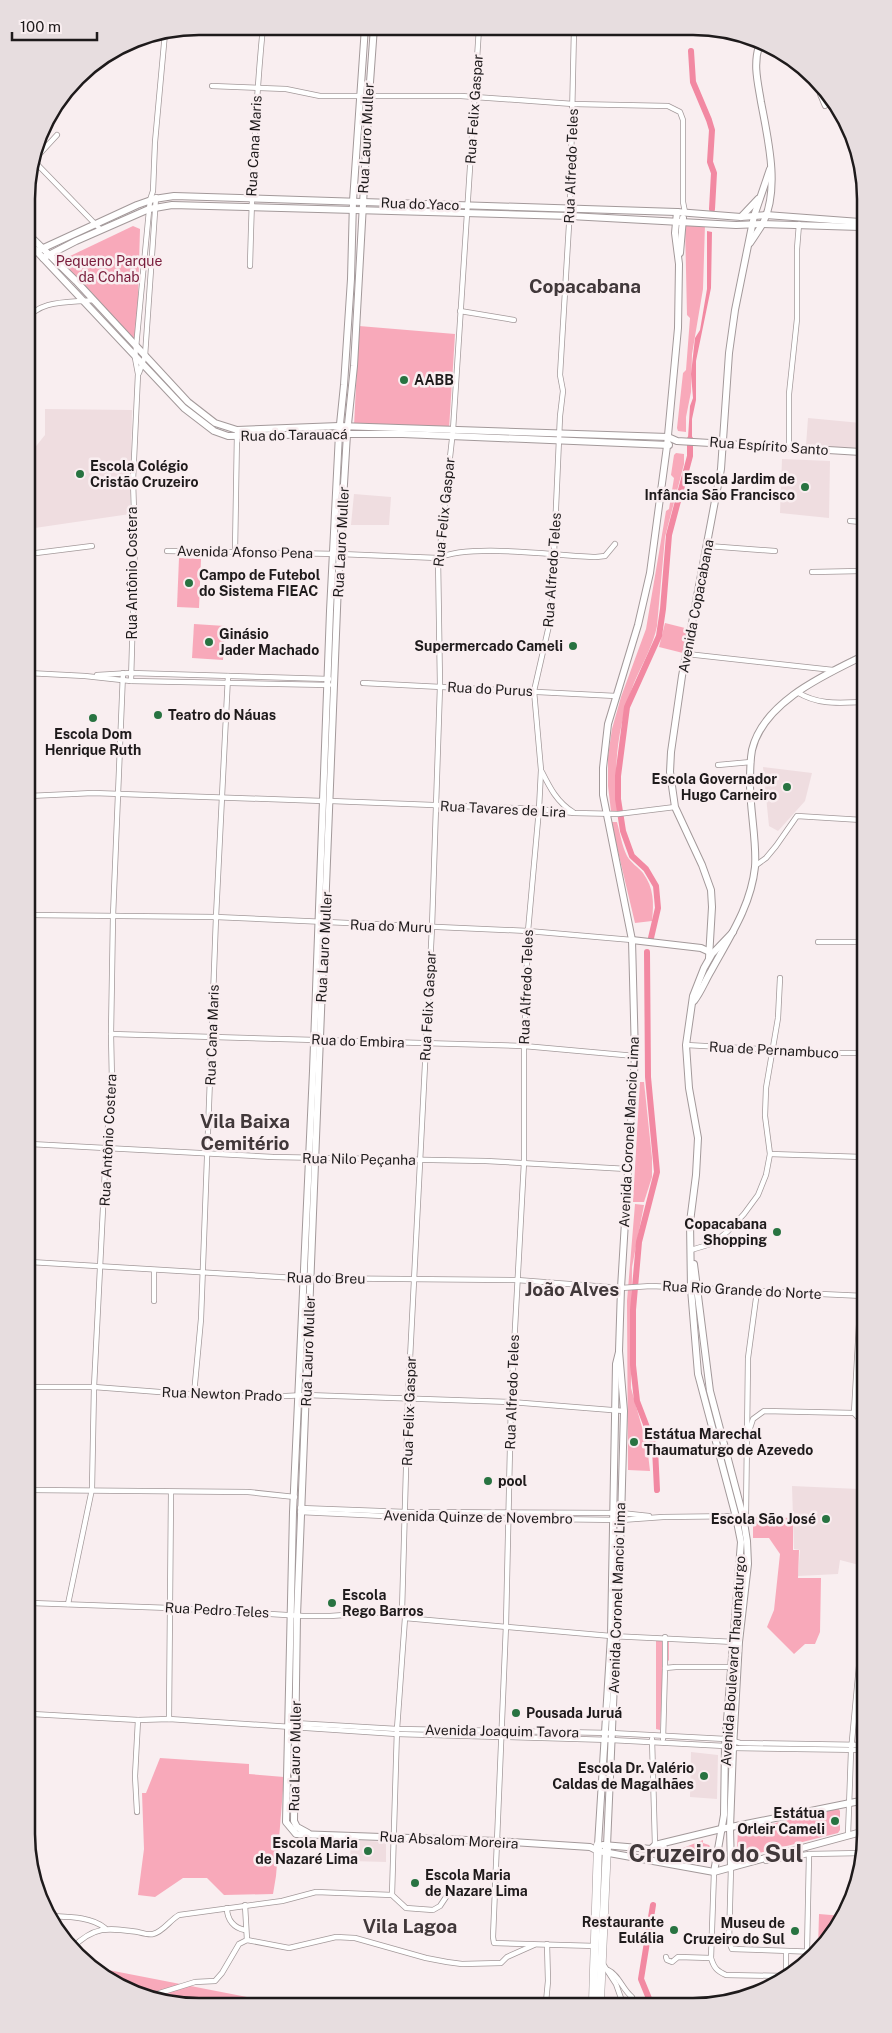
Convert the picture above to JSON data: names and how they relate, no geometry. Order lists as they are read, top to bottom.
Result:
{
  "streets": {
    "street": [
      "Rua Felix Gaspar",
      "Rua Lauro Muller",
      "Rua Cana Maris",
      "Rua Alfredo Teles",
      "Rua do Yaco",
      "Rua do Tarauacá",
      "Rua Espírito Santo",
      "Avenida Afonso Pena",
      "Rua Antônio Costera",
      "Avenida Copacabana",
      "Rua do Purus",
      "Rua Tavares de Lira",
      "Rua do Muru",
      "Rua do Embira",
      "Rua de Pernambuco",
      "Avenida Coronel Mancio Lima",
      "Rua Nilo Peçanha",
      "Rua do Breu",
      "Rua Rio Grande do Norte",
      "Rua Newton Prado",
      "Avenida Quinze de Novembro",
      "Rua Pedro Teles",
      "Avenida Boulevard Thaumaturgo",
      "Avenida Joaquim Tavora",
      "Rua Absalom Moreira"
    ]
  },
  "crossings": [
    ["Rua Felix Gaspar", "Rua do Yaco"],
    ["Rua Felix Gaspar", "Rua do Tarauacá"],
    ["Rua Felix Gaspar", "Avenida Afonso Pena"],
    ["Rua Felix Gaspar", "Rua do Purus"],
    ["Rua Felix Gaspar", "Rua Tavares de Lira"],
    ["Rua Felix Gaspar", "Rua do Muru"],
    ["Rua Felix Gaspar", "Rua do Embira"],
    ["Rua Felix Gaspar", "Rua Nilo Peçanha"],
    ["Rua Felix Gaspar", "Rua do Breu"],
    ["Rua Felix Gaspar", "Rua Newton Prado"],
    ["Rua Felix Gaspar", "Avenida Quinze de Novembro"],
    ["Rua Felix Gaspar", "Rua Pedro Teles"],
    ["Rua Felix Gaspar", "Avenida Joaquim Tavora"],
    ["Rua Felix Gaspar", "Rua Absalom Moreira"],
    ["Rua Lauro Muller", "Rua do Yaco"],
    ["Rua Lauro Muller", "Rua do Tarauacá"],
    ["Rua Lauro Muller", "Avenida Afonso Pena"],
    ["Rua Lauro Muller", "Rua Tavares de Lira"],
    ["Rua Lauro Muller", "Rua do Muru"],
    ["Rua Lauro Muller", "Rua do Embira"],
    ["Rua Lauro Muller", "Rua Nilo Peçanha"],
    ["Rua Lauro Muller", "Rua do Breu"],
    ["Rua Lauro Muller", "Rua Newton Prado"],
    ["Rua Lauro Muller", "Avenida Quinze de Novembro"],
    ["Rua Lauro Muller", "Rua Pedro Teles"],
    ["Rua Lauro Muller", "Avenida Joaquim Tavora"],
    ["Rua Lauro Muller", "Rua Absalom Moreira"],
    ["Rua Cana Maris", "Rua do Yaco"],
    ["Rua Cana Maris", "Rua do Muru"],
    ["Rua Cana Maris", "Rua do Embira"],
    ["Rua Cana Maris", "Rua Nilo Peçanha"],
    ["Rua Cana Maris", "Rua do Breu"],
    ["Rua Cana Maris", "Rua Newton Prado"],
    ["Rua Alfredo Teles", "Rua do Yaco"],
    ["Rua Alfredo Teles", "Rua do Tarauacá"],
    ["Rua Alfredo Teles", "Rua Espírito Santo"],
    ["Rua Alfredo Teles", "Avenida Afonso Pena"],
    ["Rua Alfredo Teles", "Rua do Purus"],
    ["Rua Alfredo Teles", "Rua Tavares de Lira"],
    ["Rua Alfredo Teles", "Rua do Muru"],
    ["Rua Alfredo Teles", "Rua do Embira"],
    ["Rua Alfredo Teles", "Avenida Coronel Mancio Lima"],
    ["Rua Alfredo Teles", "Rua Nilo Peçanha"],
    ["Rua Alfredo Teles", "Rua do Breu"],
    ["Rua Alfredo Teles", "Rua Newton Prado"],
    ["Rua Alfredo Teles", "Avenida Quinze de Novembro"],
    ["Rua Alfredo Teles", "Avenida Joaquim Tavora"],
    ["Rua Alfredo Teles", "Rua Absalom Moreira"],
    ["Rua do Yaco", "Rua do Tarauacá"],
    ["Rua do Yaco", "Rua Antônio Costera"],
    ["Rua do Yaco", "Avenida Copacabana"],
    ["Rua do Yaco", "Avenida Coronel Mancio Lima"],
    ["Rua do Tarauacá", "Rua Espírito Santo"],
    ["Rua do Tarauacá", "Rua Antônio Costera"],
    ["Rua Espírito Santo", "Avenida Copacabana"],
    ["Rua Espírito Santo", "Avenida Coronel Mancio Lima"],
    ["Rua Antônio Costera", "Rua do Muru"],
    ["Rua Antônio Costera", "Rua do Embira"],
    ["Rua Antônio Costera", "Rua Nilo Peçanha"],
    ["Rua Antônio Costera", "Rua do Breu"],
    ["Rua Antônio Costera", "Rua Newton Prado"],
    ["Rua Antônio Costera", "Rua Pedro Teles"],
    ["Avenida Copacabana", "Rua Tavares de Lira"],
    ["Avenida Copacabana", "Rua do Muru"],
    ["Avenida Copacabana", "Avenida Boulevard Thaumaturgo"],
    ["Rua do Purus", "Avenida Coronel Mancio Lima"],
    ["Rua Tavares de Lira", "Avenida Coronel Mancio Lima"],
    ["Rua do Muru", "Avenida Coronel Mancio Lima"],
    ["Rua do Muru", "Avenida Boulevard Thaumaturgo"],
    ["Rua do Embira", "Avenida Coronel Mancio Lima"],
    ["Rua de Pernambuco", "Avenida Boulevard Thaumaturgo"],
    ["Avenida Coronel Mancio Lima", "Rua Nilo Peçanha"],
    ["Avenida Coronel Mancio Lima", "Rua do Breu"],
    ["Avenida Coronel Mancio Lima", "Rua Rio Grande do Norte"],
    ["Avenida Coronel Mancio Lima", "Rua Newton Prado"],
    ["Avenida Coronel Mancio Lima", "Avenida Quinze de Novembro"],
    ["Avenida Coronel Mancio Lima", "Avenida Joaquim Tavora"],
    ["Avenida Coronel Mancio Lima", "Rua Absalom Moreira"],
    ["Rua do Breu", "Rua Rio Grande do Norte"],
    ["Rua Rio Grande do Norte", "Avenida Boulevard Thaumaturgo"],
    ["Avenida Quinze de Novembro", "Avenida Boulevard Thaumaturgo"],
    ["Avenida Boulevard Thaumaturgo", "Avenida Joaquim Tavora"]
  ],
  "districts": [
    "Copacabana",
    "Vila Baixa Cemitério",
    "João Alves",
    "Cruzeiro do Sul",
    "Vila Lagoa"
  ],
  "parks": ["Pequeno Parque da Cohab"],
  "places": [
    "AABB",
    "Escola Colégio Cristão Cruzeiro",
    "Escola Jardim de Infância São Francisco",
    "Campo de Futebol do Sistema FIEAC",
    "Ginásio Jader Machado",
    "Supermercado Cameli",
    "Teatro do Náuas",
    "Escola Dom Henrique Ruth",
    "Escola Governador Hugo Carneiro",
    "Copacabana Shopping",
    "Estátua Marechal Thaumaturgo de Azevedo",
    "pool",
    "Escola São José",
    "Escola Rego Barros",
    "Pousada Juruá",
    "Escola Dr. Valério Caldas de Magalhães",
    "Estátua Orleir Cameli",
    "Escola Maria de Nazaré Lima",
    "Escola Maria de Nazare Lima",
    "Restaurante Eulália",
    "Museu de Cruzeiro do Sul"
  ],
  "scale_bar": "100 m"
}
